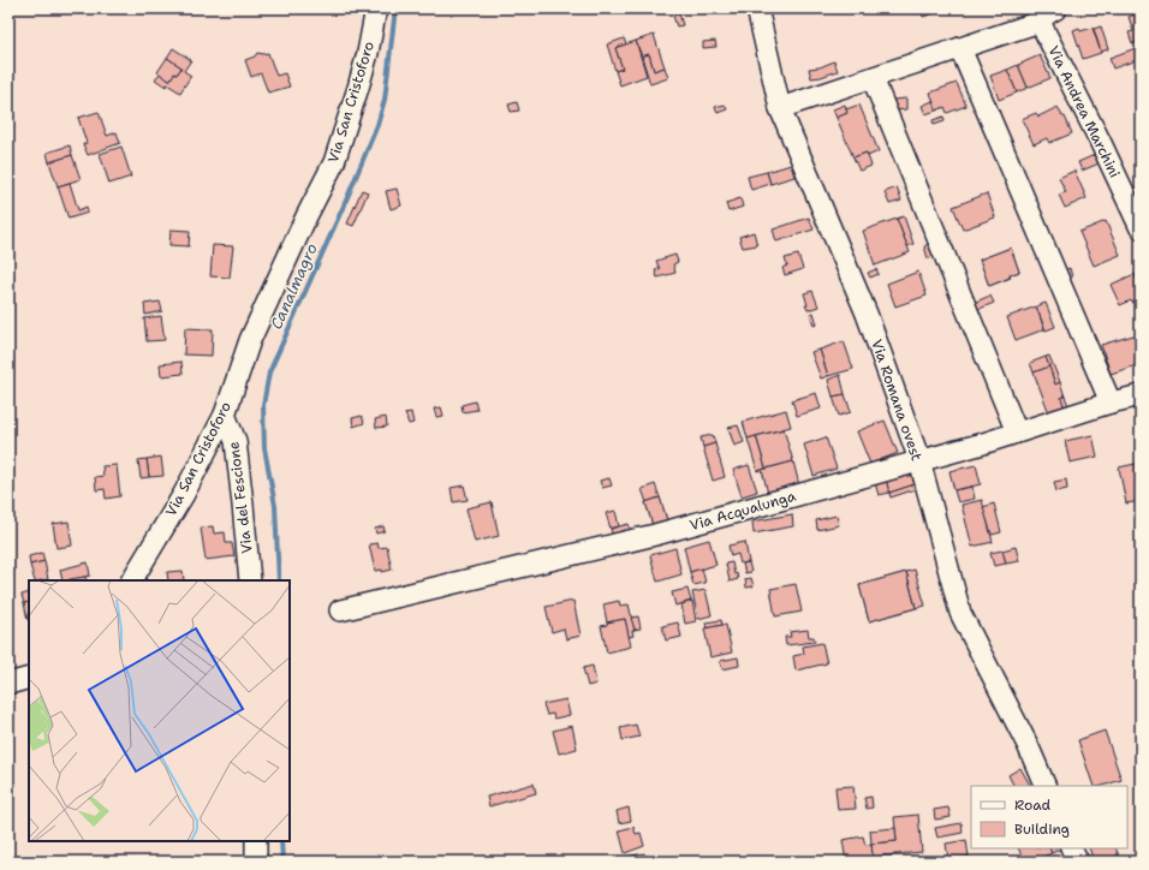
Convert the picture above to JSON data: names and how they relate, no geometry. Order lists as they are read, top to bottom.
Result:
{
  "streets": {
    "street": [
      "Via San Cristoforo",
      "Via Andrea Marchini",
      "Via Romana ovest",
      "Via del Fescione",
      "Via Acqualunga"
    ]
  },
  "crossings": [
    ["Via San Cristoforo", "Via del Fescione"],
    ["Via Romana ovest", "Via Acqualunga"]
  ],
  "water": ["Canalmagro"],
  "legend": ["Road", "Building"]
}
